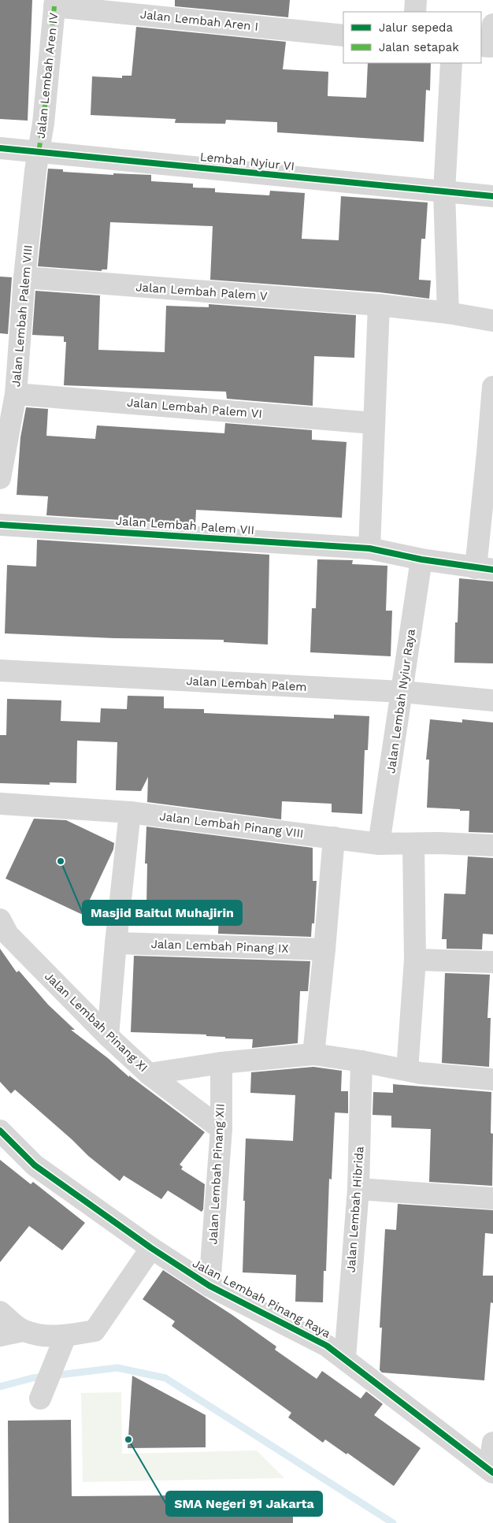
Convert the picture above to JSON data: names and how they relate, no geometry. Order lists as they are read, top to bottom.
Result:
{
  "streets": {
    "street": [
      "Jalan Lembah Aren I",
      "Jalan Lembah Aren IV",
      "Lembah Nyiur VI",
      "Jalan Lembah Palem V",
      "Jalan Lembah Palem VIII",
      "Jalan Lembah Palem VI",
      "Jalan Lembah Palem VII",
      "Jalan Lembah Palem",
      "Jalan Lembah Nyiur Raya",
      "Jalan Lembah Pinang VIII",
      "Jalan Lembah Pinang IX",
      "Jalan Lembah Pinang XI",
      "Jalan Lembah Pinang XII",
      "Jalan Lembah Hibrida",
      "Jalan Lembah Pinang Raya"
    ]
  },
  "crossings": [
    ["Jalan Lembah Aren I", "Jalan Lembah Aren IV"],
    ["Jalan Lembah Aren IV", "Lembah Nyiur VI"],
    ["Jalan Lembah Aren IV", "Jalan Lembah Palem VIII"],
    ["Lembah Nyiur VI", "Jalan Lembah Palem VIII"],
    ["Jalan Lembah Palem V", "Jalan Lembah Palem VIII"],
    ["Jalan Lembah Palem VIII", "Jalan Lembah Palem VI"],
    ["Jalan Lembah Palem VII", "Jalan Lembah Nyiur Raya"],
    ["Jalan Lembah Palem", "Jalan Lembah Nyiur Raya"],
    ["Jalan Lembah Nyiur Raya", "Jalan Lembah Pinang VIII"],
    ["Jalan Lembah Pinang XI", "Jalan Lembah Pinang XII"],
    ["Jalan Lembah Pinang XII", "Jalan Lembah Pinang Raya"],
    ["Jalan Lembah Hibrida", "Jalan Lembah Pinang Raya"]
  ],
  "places": ["Masjid Baitul Muhajirin", "SMA Negeri 91 Jakarta"],
  "legend": ["Jalur sepeda", "Jalan setapak"]
}
